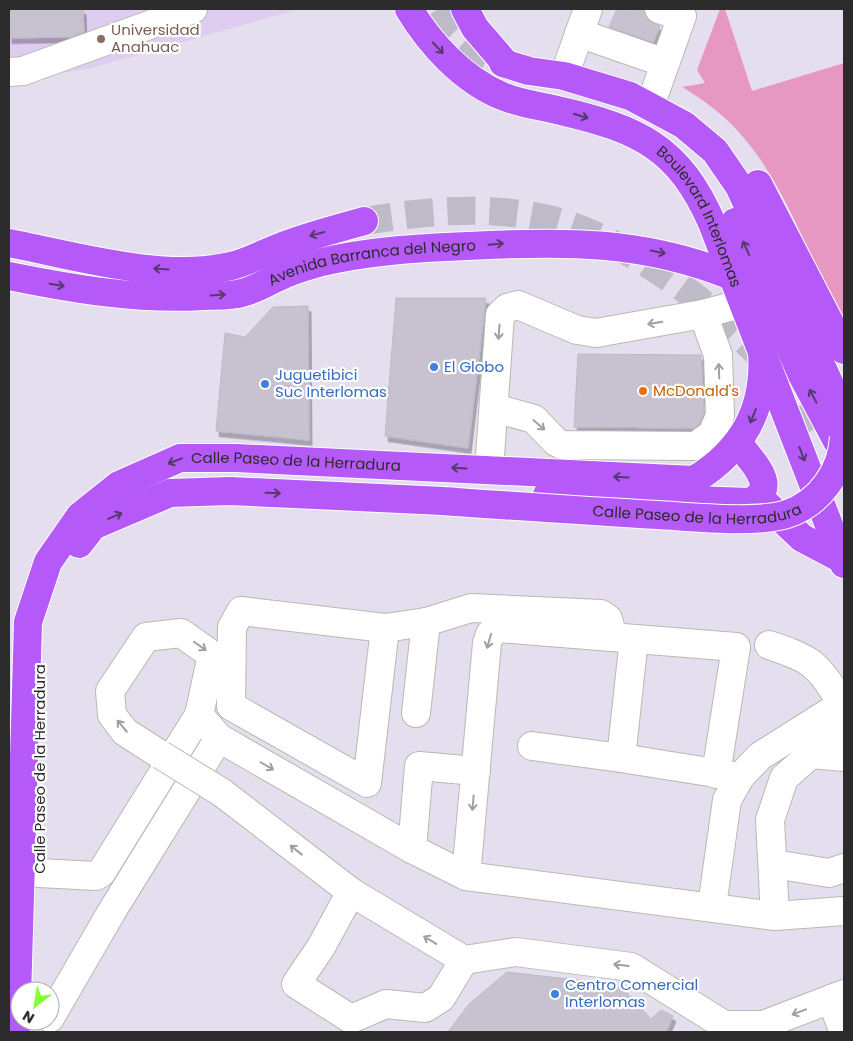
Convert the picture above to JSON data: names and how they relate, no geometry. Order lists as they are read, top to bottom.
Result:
{
  "streets": {
    "main road": ["Boulevard Interlomas", "Avenida Barranca del Negro", "Calle Paseo de la Herradura"]
  },
  "crossings": [
    ["Boulevard Interlomas", "Avenida Barranca del Negro"],
    ["Boulevard Interlomas", "Calle Paseo de la Herradura"]
  ],
  "places": [
    "Universidad Anahuac",
    "El Globo",
    "Juguetibici Suc Interlomas",
    "McDonald's",
    "Centro Comercial Interlomas"
  ],
  "north": "bottom left"
}
